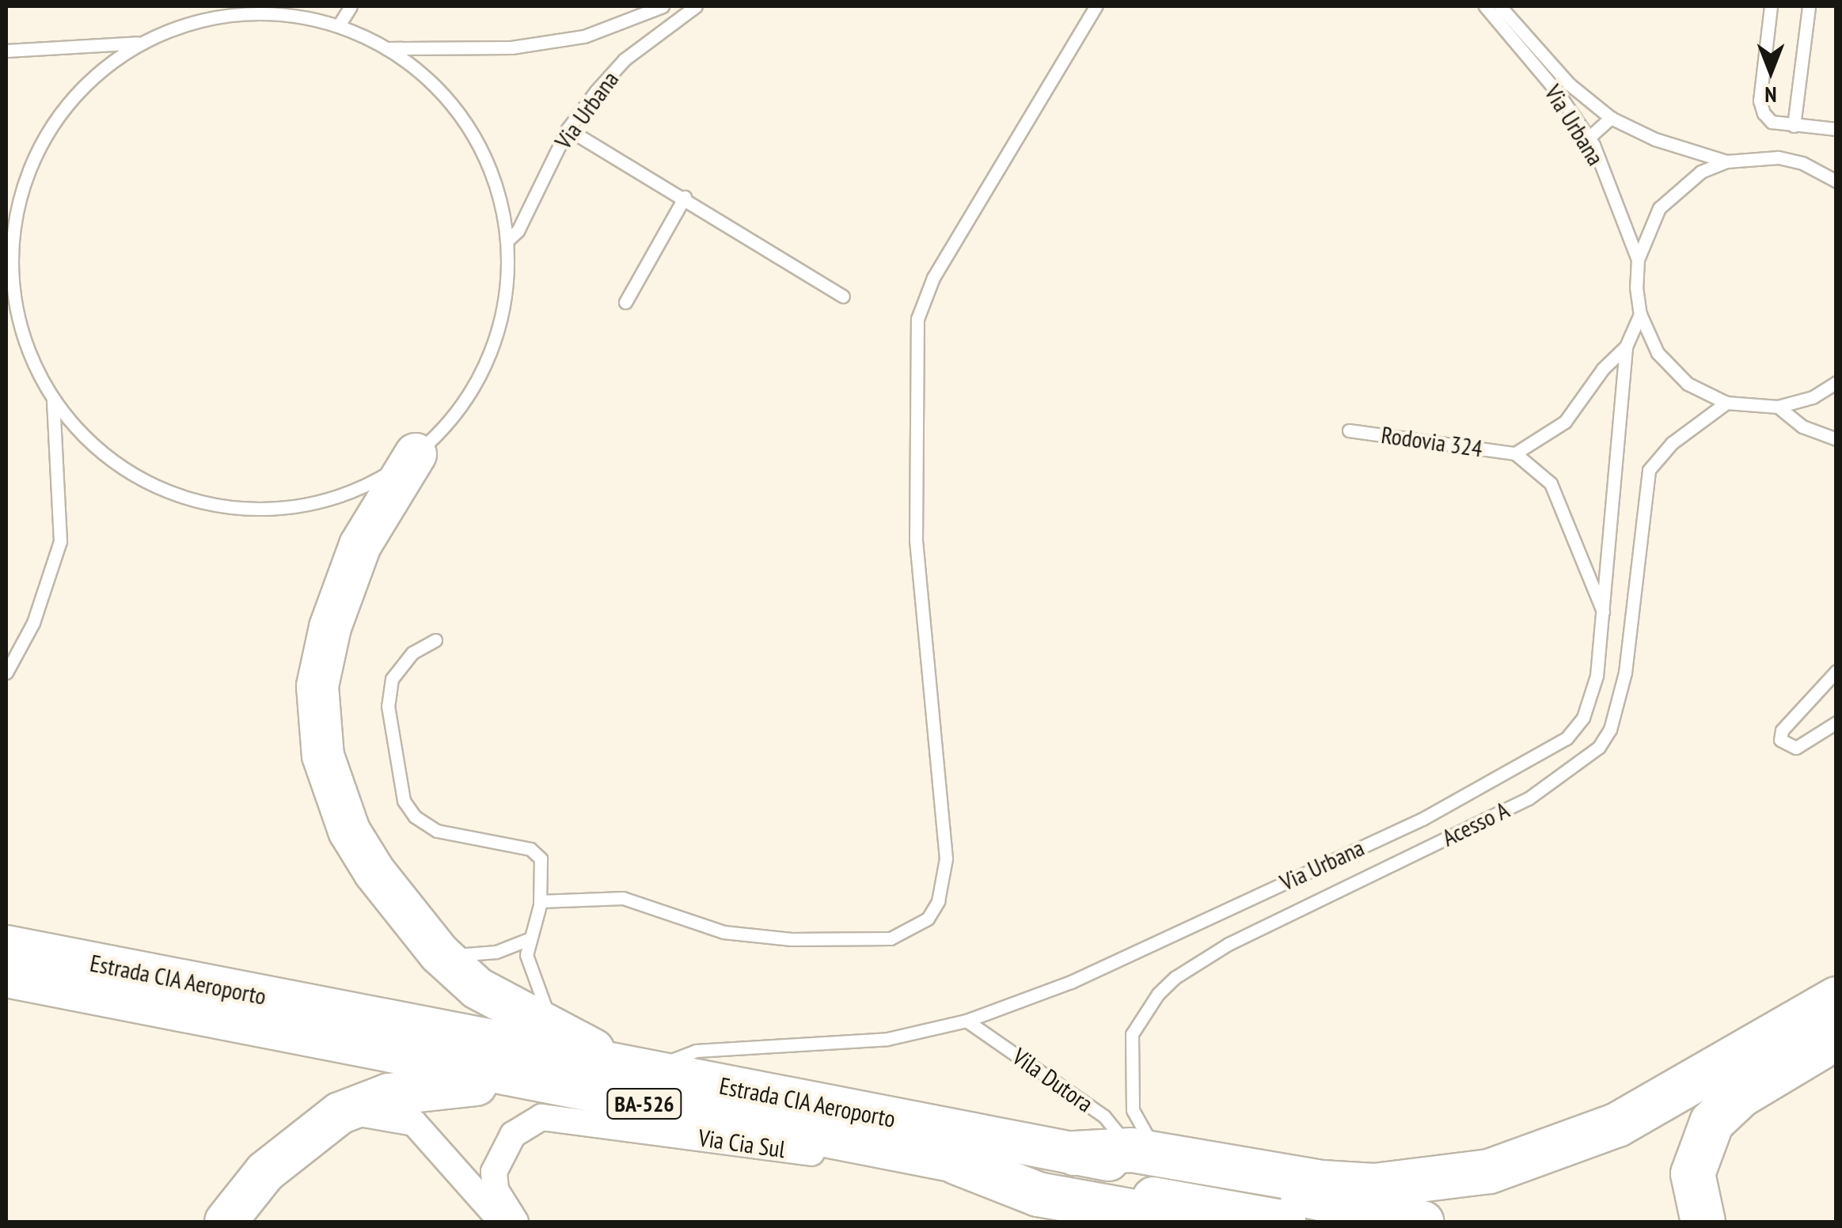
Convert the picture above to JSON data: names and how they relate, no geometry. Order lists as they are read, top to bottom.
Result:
{
  "streets": {
    "highway": ["Estrada CIA Aeroporto", "BA-526"],
    "street": ["Via Cia Sul"],
    "lane": [
      "Via Urbana",
      "Rodovia 324",
      "Acesso A",
      "Vila Dutora"
    ]
  },
  "crossings": [
    ["Via Urbana", "Estrada CIA Aeroporto"],
    ["Via Urbana", "Vila Dutora"],
    ["Acesso A", "Vila Dutora"],
    ["Estrada CIA Aeroporto", "Via Cia Sul"]
  ],
  "north": "bottom"
}
